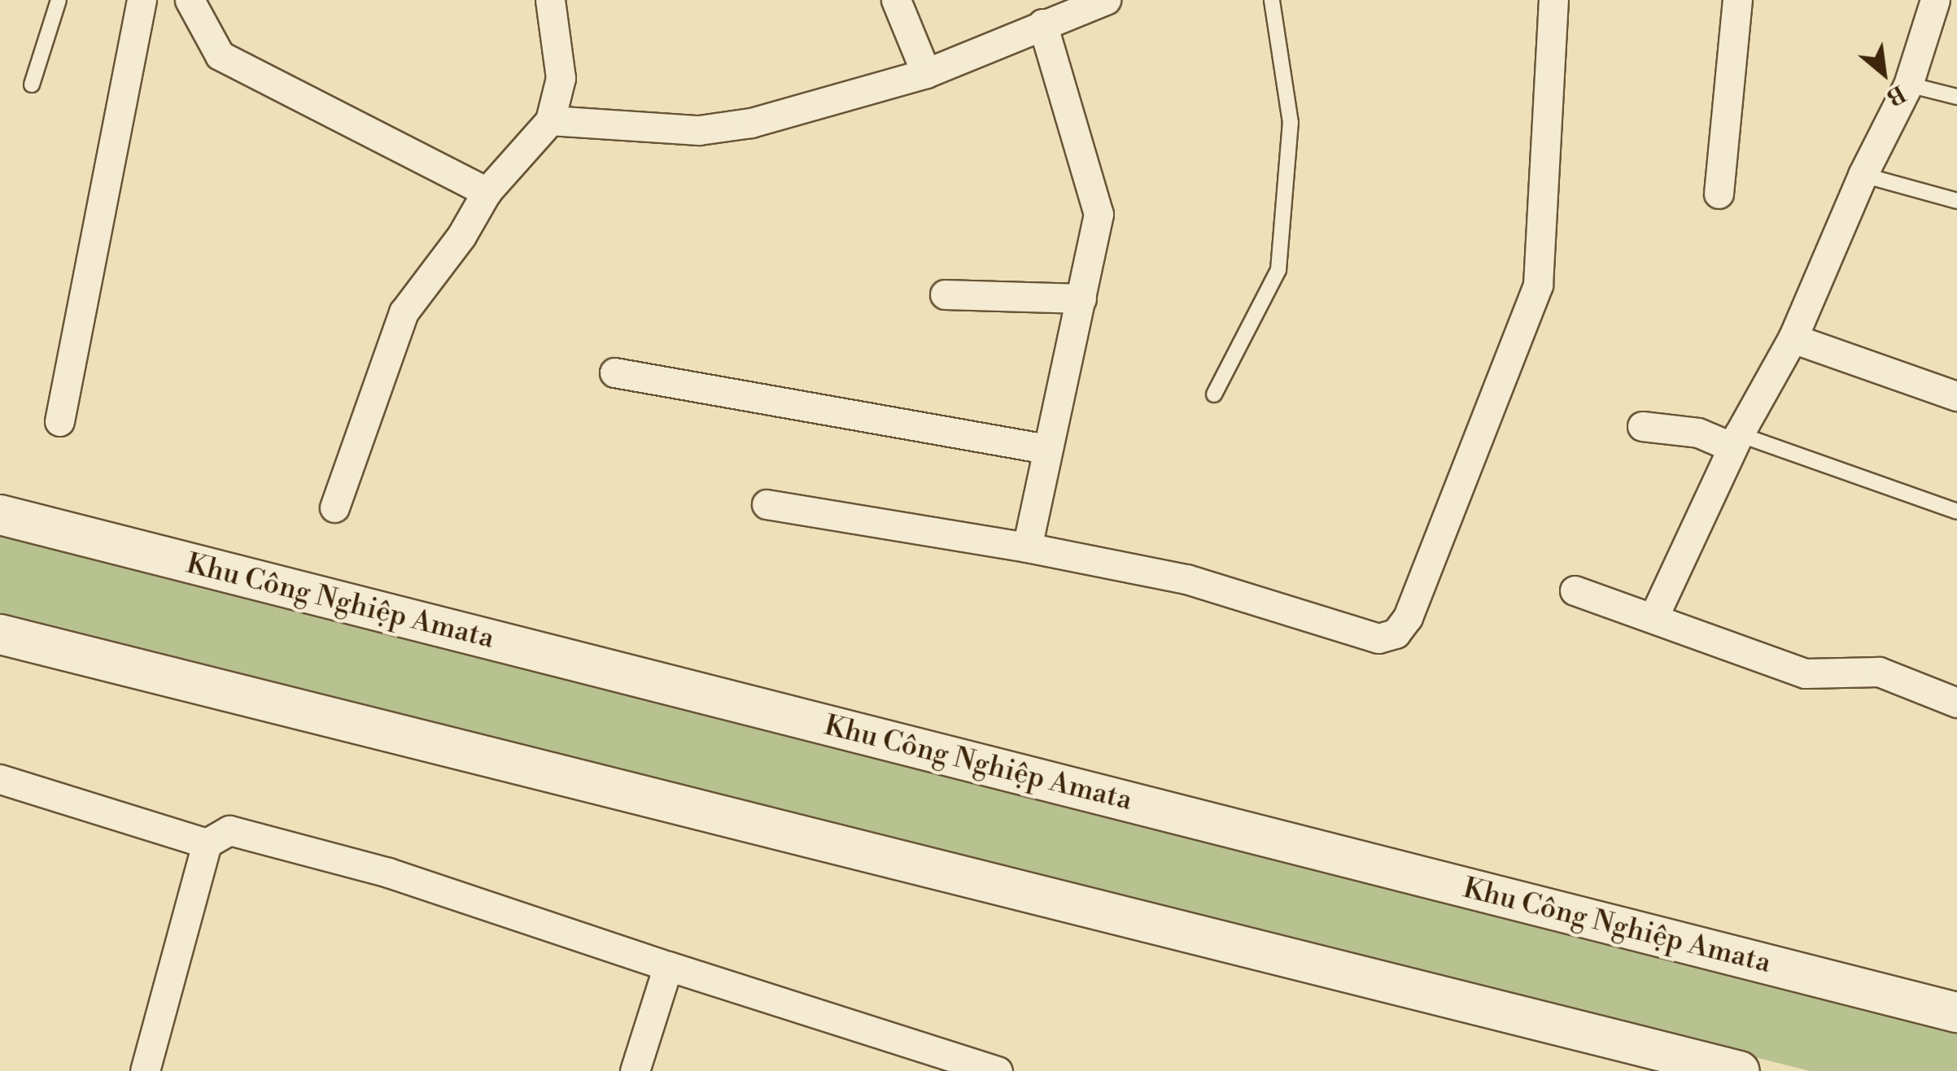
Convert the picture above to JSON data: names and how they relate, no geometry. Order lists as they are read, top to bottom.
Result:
{
  "streets": {
    "street": ["Khu Công Nghiệp Amata"]
  },
  "north": "bottom right"
}
